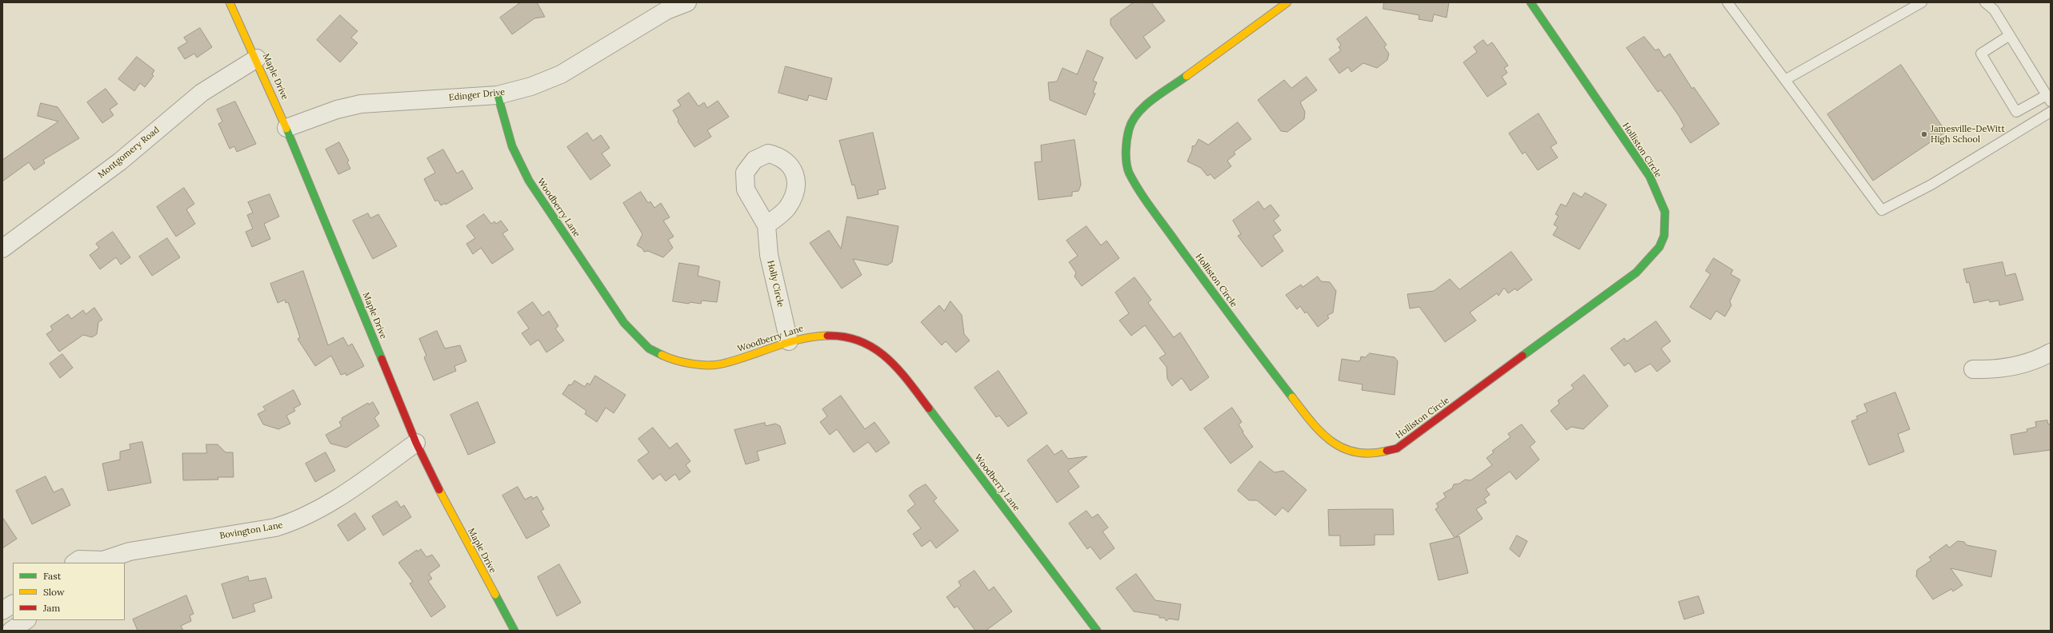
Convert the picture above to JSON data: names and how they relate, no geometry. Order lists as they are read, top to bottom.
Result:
{
  "streets": {
    "street": [
      "Maple Drive",
      "Edinger Drive",
      "Holliston Circle",
      "Montgomery Road",
      "Woodberry Lane",
      "Holly Circle",
      "Bovington Lane"
    ]
  },
  "crossings": [
    ["Maple Drive", "Edinger Drive"],
    ["Maple Drive", "Montgomery Road"],
    ["Maple Drive", "Bovington Lane"],
    ["Edinger Drive", "Woodberry Lane"],
    ["Woodberry Lane", "Holly Circle"]
  ],
  "places": ["Jamesville-DeWitt High School"],
  "legend": ["Fast", "Slow", "Jam"]
}
